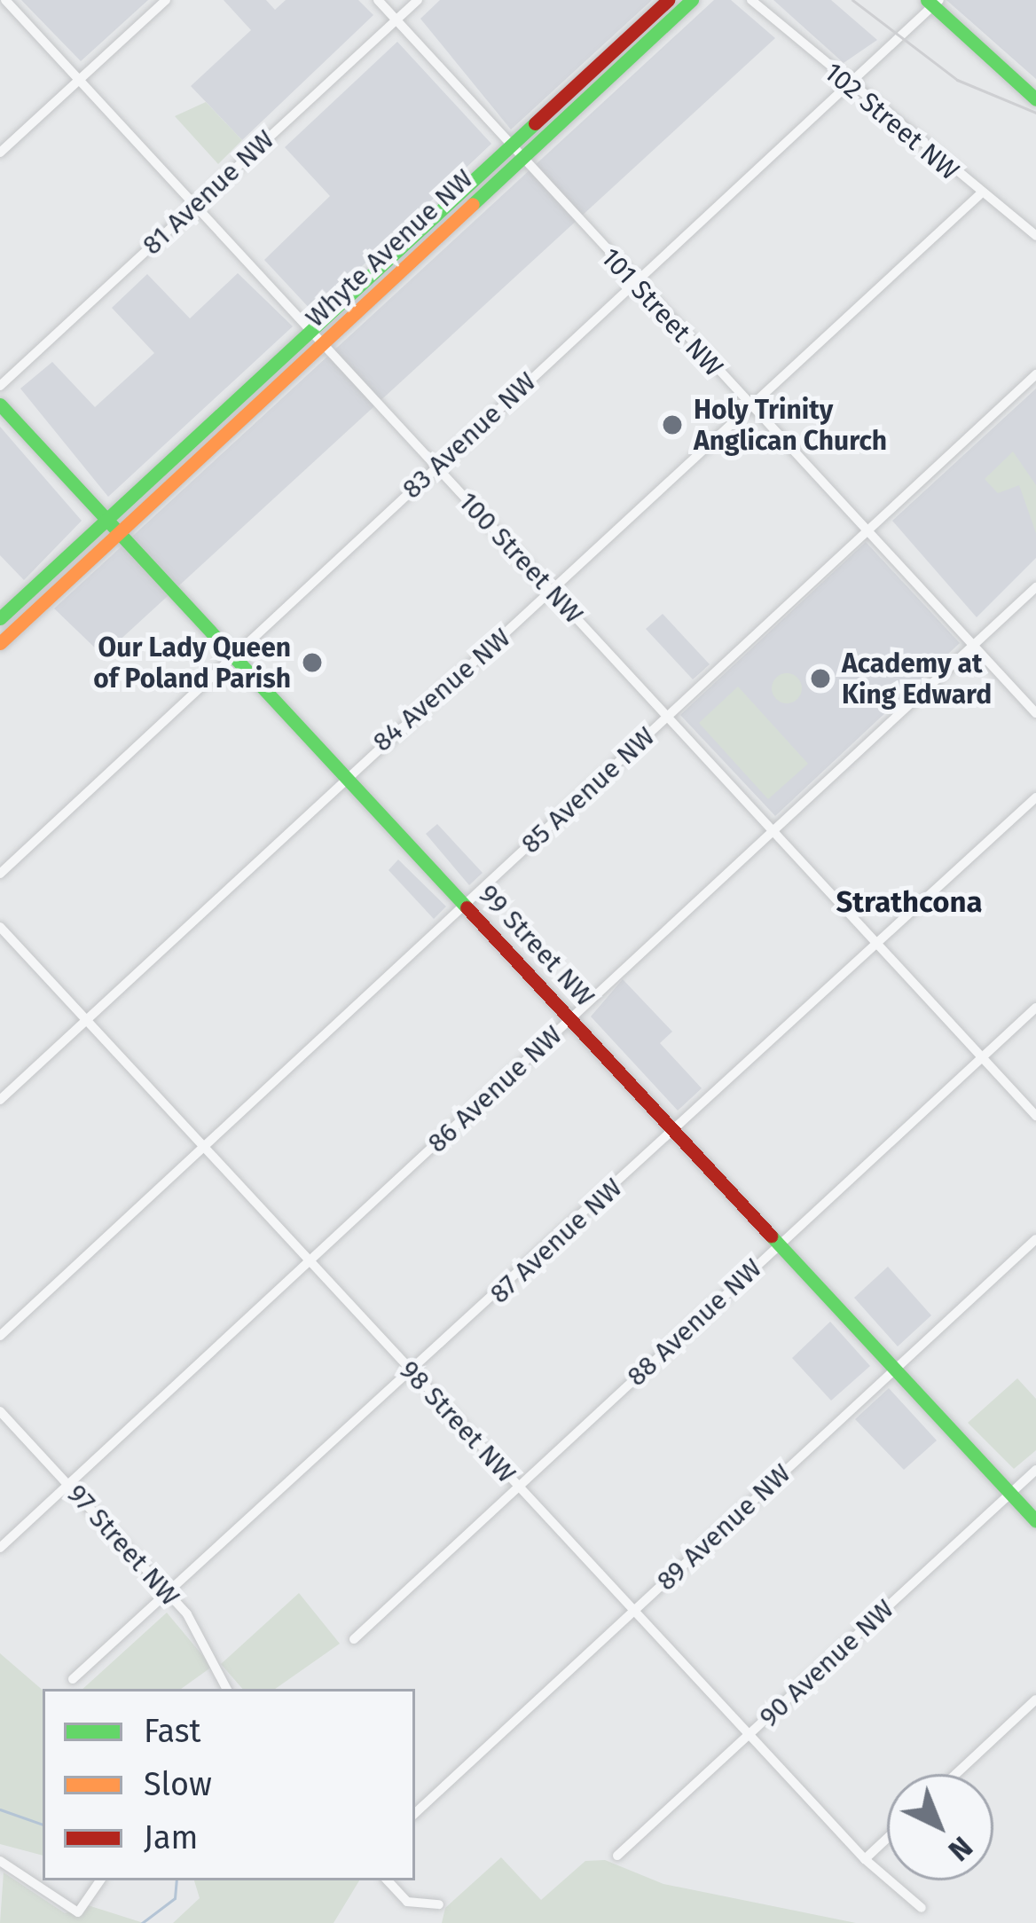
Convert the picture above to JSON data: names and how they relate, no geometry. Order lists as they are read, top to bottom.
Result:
{
  "streets": {
    "main road": ["Whyte Avenue NW", "99 Street NW"],
    "street": [
      "102 Street NW",
      "81 Avenue NW",
      "101 Street NW",
      "83 Avenue NW",
      "100 Street NW",
      "84 Avenue NW",
      "85 Avenue NW",
      "86 Avenue NW",
      "87 Avenue NW",
      "88 Avenue NW",
      "98 Street NW",
      "89 Avenue NW",
      "97 Street NW",
      "90 Avenue NW"
    ]
  },
  "crossings": [
    ["102 Street NW", "83 Avenue NW"],
    ["102 Street NW", "84 Avenue NW"],
    ["81 Avenue NW", "101 Street NW"],
    ["81 Avenue NW", "100 Street NW"],
    ["Whyte Avenue NW", "101 Street NW"],
    ["Whyte Avenue NW", "100 Street NW"],
    ["Whyte Avenue NW", "99 Street NW"],
    ["101 Street NW", "83 Avenue NW"],
    ["101 Street NW", "84 Avenue NW"],
    ["101 Street NW", "85 Avenue NW"],
    ["101 Street NW", "86 Avenue NW"],
    ["83 Avenue NW", "100 Street NW"],
    ["83 Avenue NW", "99 Street NW"],
    ["100 Street NW", "84 Avenue NW"],
    ["100 Street NW", "85 Avenue NW"],
    ["100 Street NW", "86 Avenue NW"],
    ["100 Street NW", "87 Avenue NW"],
    ["100 Street NW", "88 Avenue NW"],
    ["84 Avenue NW", "99 Street NW"],
    ["84 Avenue NW", "98 Street NW"],
    ["85 Avenue NW", "99 Street NW"],
    ["85 Avenue NW", "98 Street NW"],
    ["99 Street NW", "86 Avenue NW"],
    ["99 Street NW", "87 Avenue NW"],
    ["99 Street NW", "88 Avenue NW"],
    ["99 Street NW", "89 Avenue NW"],
    ["99 Street NW", "90 Avenue NW"],
    ["86 Avenue NW", "98 Street NW"],
    ["86 Avenue NW", "97 Street NW"],
    ["87 Avenue NW", "98 Street NW"],
    ["87 Avenue NW", "97 Street NW"],
    ["88 Avenue NW", "98 Street NW"],
    ["98 Street NW", "89 Avenue NW"],
    ["98 Street NW", "90 Avenue NW"]
  ],
  "districts": ["Strathcona"],
  "places": ["Holy Trinity Anglican Church", "Our Lady Queen of Poland Parish", "Academy at King Edward"],
  "legend": ["Fast", "Slow", "Jam"],
  "north": "bottom right"
}
